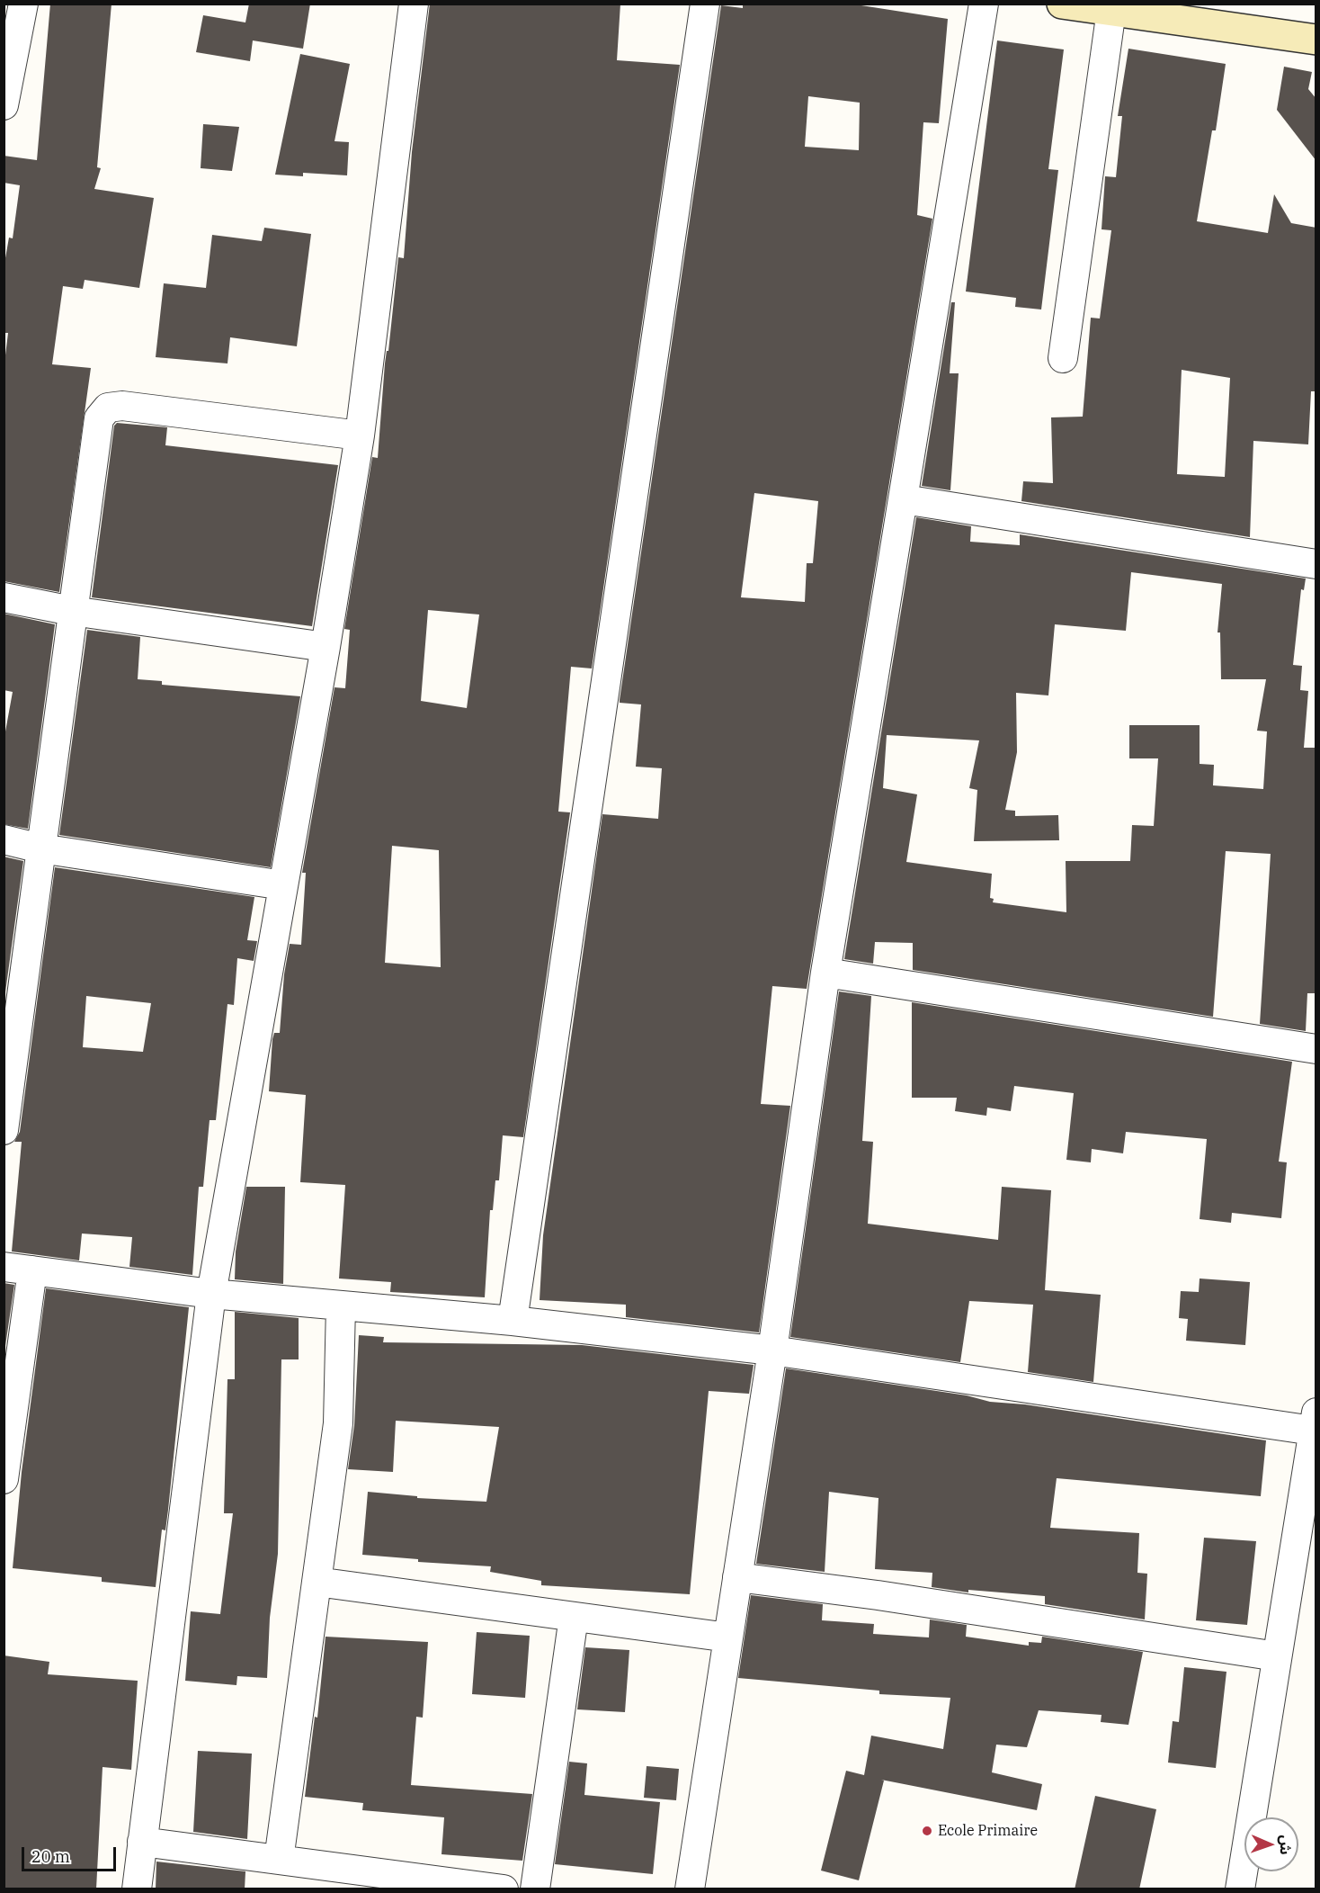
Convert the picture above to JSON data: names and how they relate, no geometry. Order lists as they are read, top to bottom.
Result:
{
  "places": ["Ecole Primaire"],
  "scale_bar": "20 m",
  "north": "right"
}
